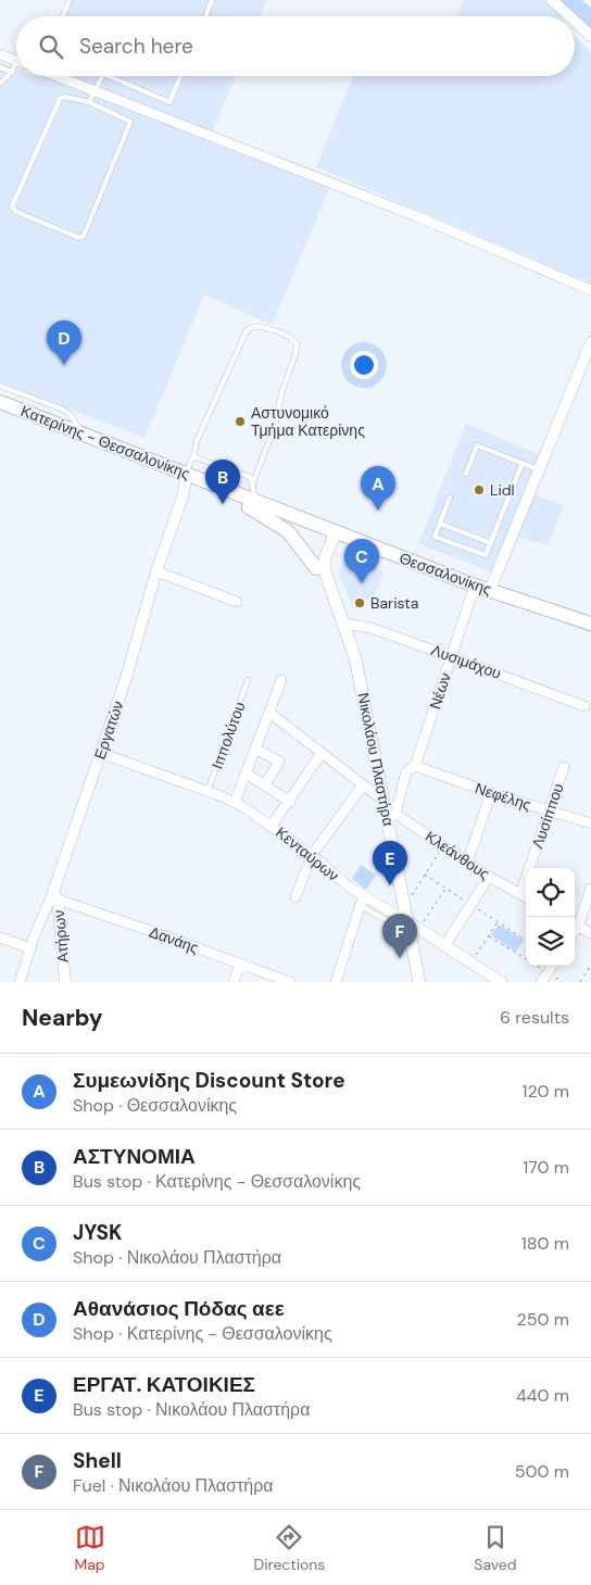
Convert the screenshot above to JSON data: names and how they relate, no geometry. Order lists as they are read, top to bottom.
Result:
{
  "streets": {
    "main road": ["Κατερίνης - Θεσσαλονίκης", "Θεσσαλονίκης", "Νικολάου Πλαστήρα"],
    "street": [
      "Λυσιμάχου",
      "Νέων",
      "Εργατών",
      "Νεφέλης",
      "Λυσίππου",
      "Κενταύρων",
      "Κλεάνθους",
      "Ατήρων",
      "Δανάης"
    ],
    "lane": ["Ιππολύτου"]
  },
  "crossings": [
    ["Κατερίνης - Θεσσαλονίκης", "Θεσσαλονίκης"],
    ["Κατερίνης - Θεσσαλονίκης", "Εργατών"],
    ["Θεσσαλονίκης", "Νέων"],
    ["Θεσσαλονίκης", "Νικολάου Πλαστήρα"],
    ["Λυσιμάχου", "Νέων"],
    ["Λυσιμάχου", "Νικολάου Πλαστήρα"],
    ["Νέων", "Νικολάου Πλαστήρα"],
    ["Νέων", "Νεφέλης"],
    ["Νέων", "Κλεάνθους"],
    ["Εργατών", "Κενταύρων"],
    ["Εργατών", "Ατήρων"],
    ["Εργατών", "Δανάης"],
    ["Ιππολύτου", "Κενταύρων"],
    ["Νικολάου Πλαστήρα", "Κενταύρων"],
    ["Νικολάου Πλαστήρα", "Κλεάνθους"],
    ["Νεφέλης", "Λυσίππου"],
    ["Λυσίππου", "Κλεάνθους"],
    ["Ατήρων", "Δανάης"]
  ],
  "places": ["Αστυνομικό Τμήμα Κατερίνης", "Lidl", "Barista"],
  "page": {
    "search": "Search here",
    "pins": [
      "D",
      "B",
      "A",
      "C",
      "E",
      "F"
    ],
    "heading": ["Nearby", "6 results"],
    "list": [
      {
        "mark": "A",
        "name": "Συμεωνίδης Discount Store",
        "note": "Shop · Θεσσαλονίκης",
        "value": "120 m"
      },
      {
        "mark": "B",
        "name": "ΑΣΤΥΝΟΜΙΑ",
        "note": "Bus stop · Κατερίνης - Θεσσαλονίκης",
        "value": "170 m"
      },
      {
        "mark": "C",
        "name": "JYSK",
        "note": "Shop · Νικολάου Πλαστήρα",
        "value": "180 m"
      },
      {
        "mark": "D",
        "name": "Αθανάσιος Πόδας αεε",
        "note": "Shop · Κατερίνης - Θεσσαλονίκης",
        "value": "250 m"
      },
      {
        "mark": "E",
        "name": "ΕΡΓΑΤ. ΚΑΤΟΙΚΙΕΣ",
        "note": "Bus stop · Νικολάου Πλαστήρα",
        "value": "440 m"
      },
      {
        "mark": "F",
        "name": "Shell",
        "note": "Fuel · Νικολάου Πλαστήρα",
        "value": "500 m"
      }
    ],
    "nav": ["Map", "Directions", "Saved"]
  }
}
